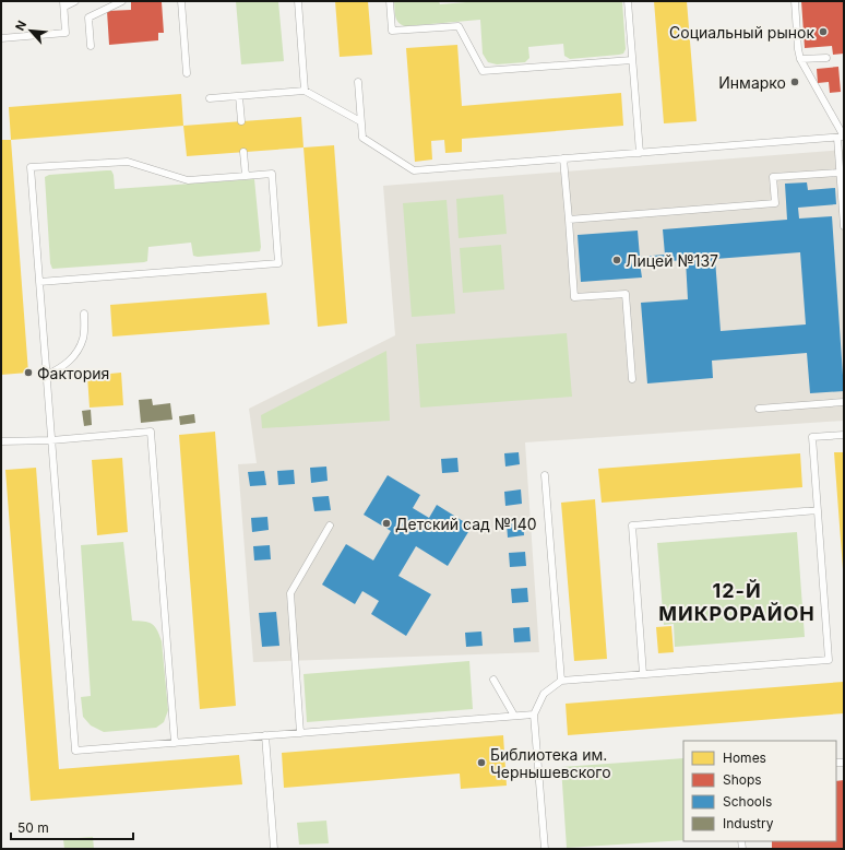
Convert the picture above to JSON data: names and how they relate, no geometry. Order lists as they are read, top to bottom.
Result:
{
  "districts": ["12-Й МИКРОРАЙОН"],
  "places": [
    "Социальный рынок",
    "Инмарко",
    "Лицей №137",
    "Фактория",
    "Детский сад №140",
    "Библиотека им. Чернышевского"
  ],
  "legend": [
    "Homes",
    "Shops",
    "Schools",
    "Industry"
  ],
  "scale_bar": "50 m",
  "north": "top left"
}
